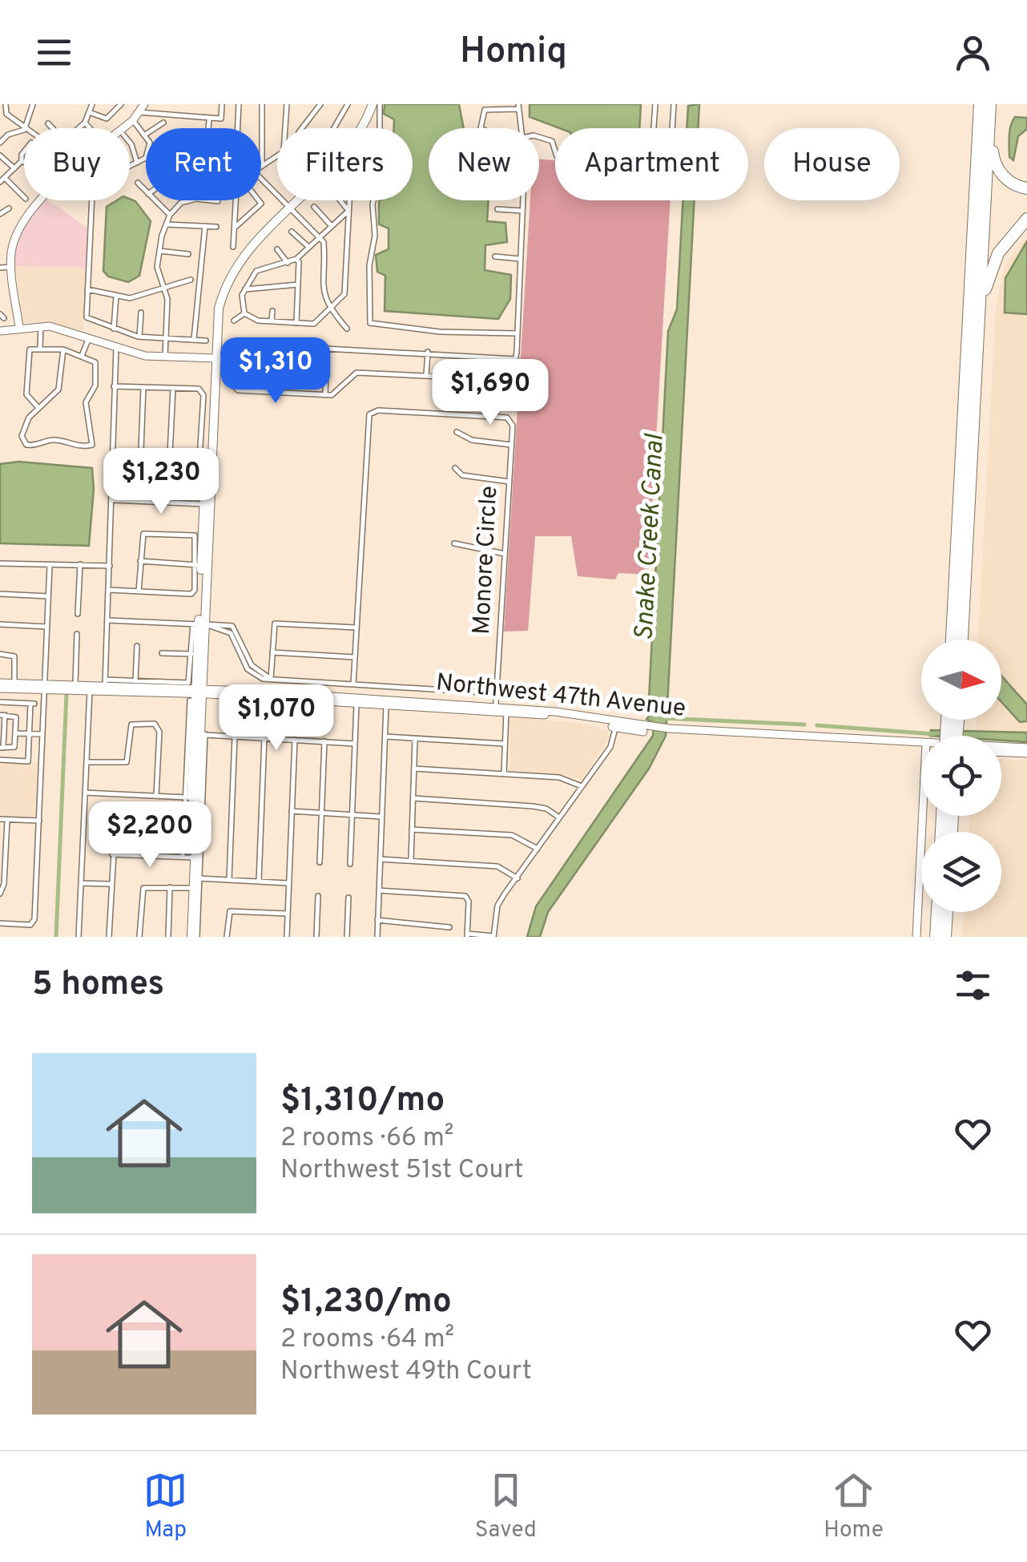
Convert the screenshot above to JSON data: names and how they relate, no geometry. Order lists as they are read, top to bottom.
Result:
{
  "streets": {
    "main road": ["Northwest 47th Avenue"],
    "street": ["Monore Circle"]
  },
  "water": ["Snake Creek Canal"],
  "north": "right",
  "page": {
    "header": "Homiq",
    "chip": [
      "Buy",
      "Rent",
      "Filters",
      "New",
      "Apartment",
      "House"
    ],
    "price": [
      "$1,310",
      "$1,690",
      "$1,230",
      "$1,070",
      "$2,200"
    ],
    "heading": "5 homes",
    "list": [
      {
        "name": "$1,310/mo",
        "note": "2 rooms · 66 m² · Northwest 51st Court"
      },
      {
        "name": "$1,230/mo",
        "note": "2 rooms · 64 m² · Northwest 49th Court"
      }
    ],
    "tabs": ["Map", "Saved", "Home"]
  }
}
